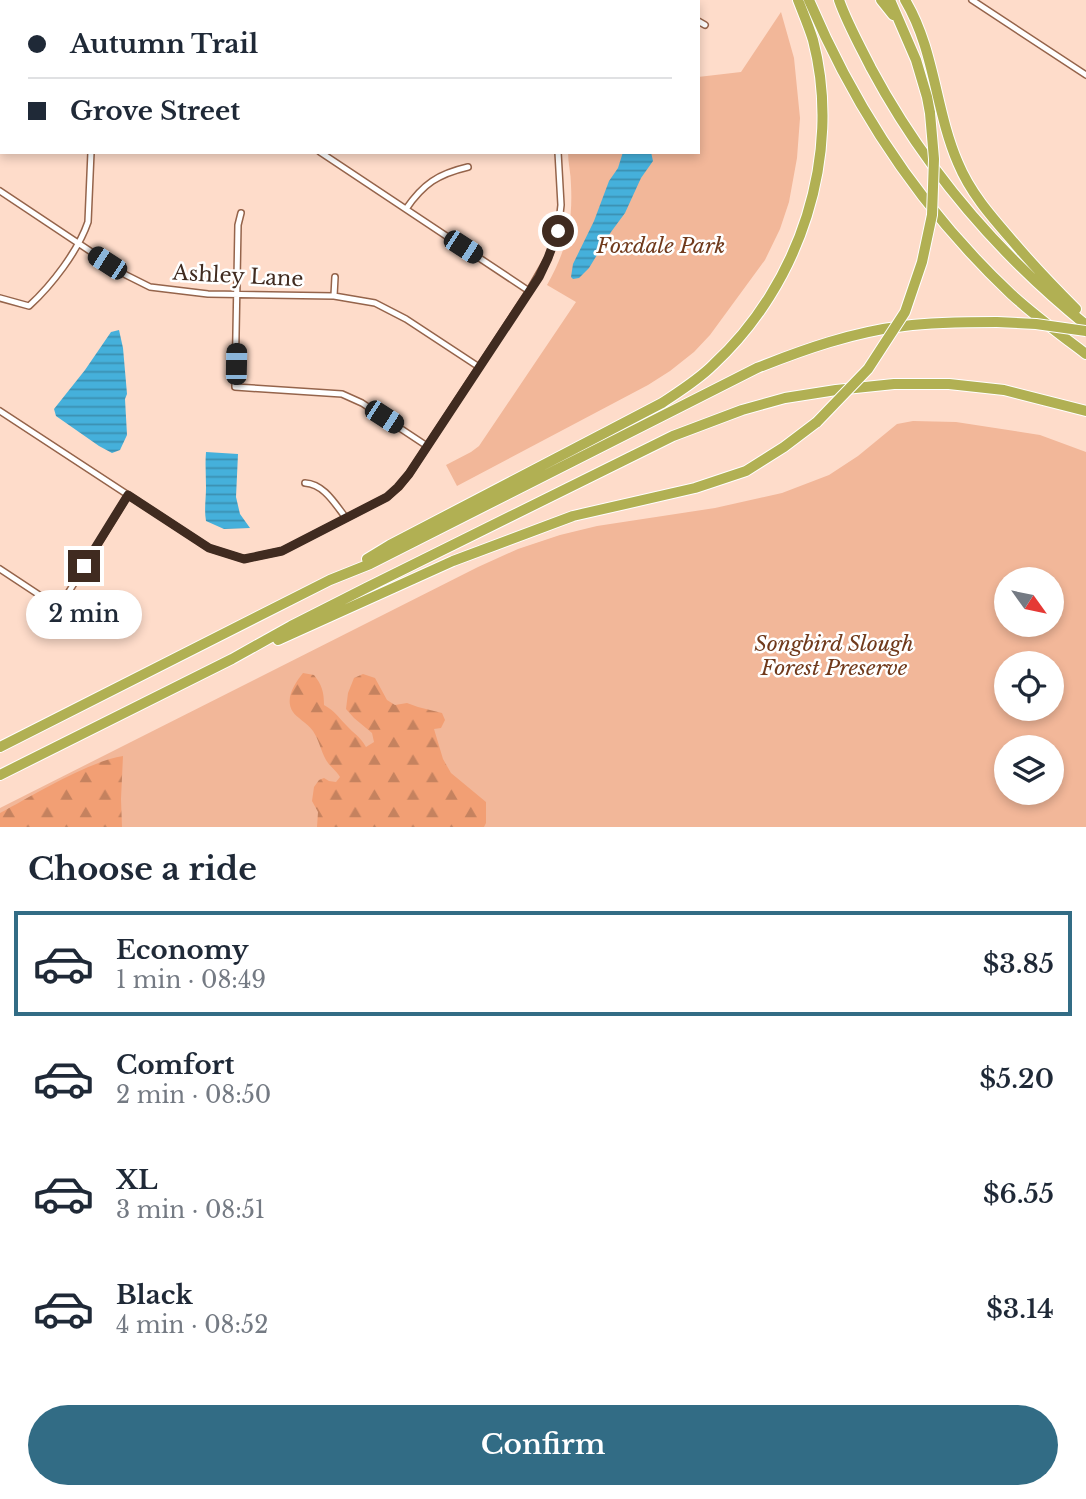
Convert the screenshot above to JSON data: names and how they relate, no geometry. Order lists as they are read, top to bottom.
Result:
{
  "streets": {
    "street": ["Ashley Lane"]
  },
  "parks": ["Foxdale Park", "Songbird Slough Forest Preserve"],
  "north": "bottom right",
  "page": {
    "banner": ["Autumn Trail", "Grove Street"],
    "bubble": "2 min",
    "heading": "Choose a ride",
    "list": [
      {
        "name": "Economy",
        "note": "1 min · 08:49",
        "value": "$3.85"
      },
      {
        "name": "Comfort",
        "note": "2 min · 08:50",
        "value": "$5.20"
      },
      {
        "name": "XL",
        "note": "3 min · 08:51",
        "value": "$6.55"
      },
      {
        "name": "Black",
        "note": "4 min · 08:52",
        "value": "$3.14"
      }
    ],
    "buttons": "Confirm"
  }
}
